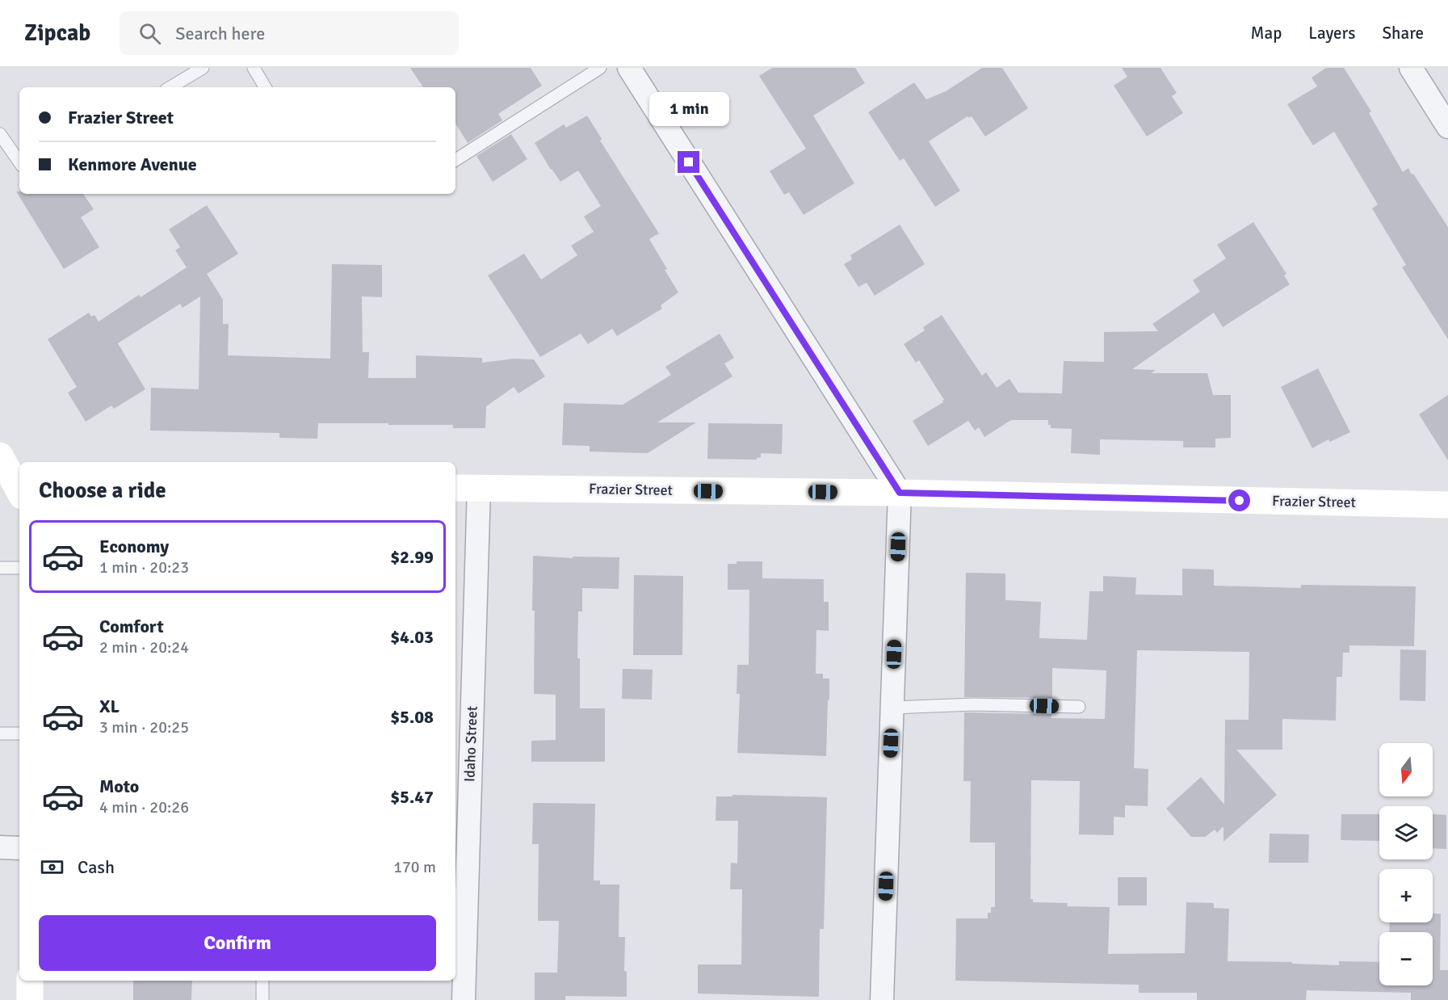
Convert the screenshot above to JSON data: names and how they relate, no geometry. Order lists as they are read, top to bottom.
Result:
{
  "streets": {
    "street": ["Frazier Street", "Idaho Street"]
  },
  "crossings": [
    ["Frazier Street", "Idaho Street"]
  ],
  "north": "bottom",
  "page": {
    "header": "Zipcab",
    "search": "Search here",
    "nav": ["Map", "Layers", "Share"],
    "banner": ["Frazier Street", "Kenmore Avenue"],
    "bubble": "1 min",
    "heading": "Choose a ride",
    "list": [
      {
        "name": "Economy",
        "note": "1 min · 20:23",
        "value": "$2.99"
      },
      {
        "name": "Comfort",
        "note": "2 min · 20:24",
        "value": "$4.03"
      },
      {
        "name": "XL",
        "note": "3 min · 20:25",
        "value": "$5.08"
      },
      {
        "name": "Moto",
        "note": "4 min · 20:26",
        "value": "$5.47"
      }
    ],
    "map_buttons": ["+", "−"],
    "pay": ["Cash", "170 m"],
    "buttons": "Confirm"
  }
}
